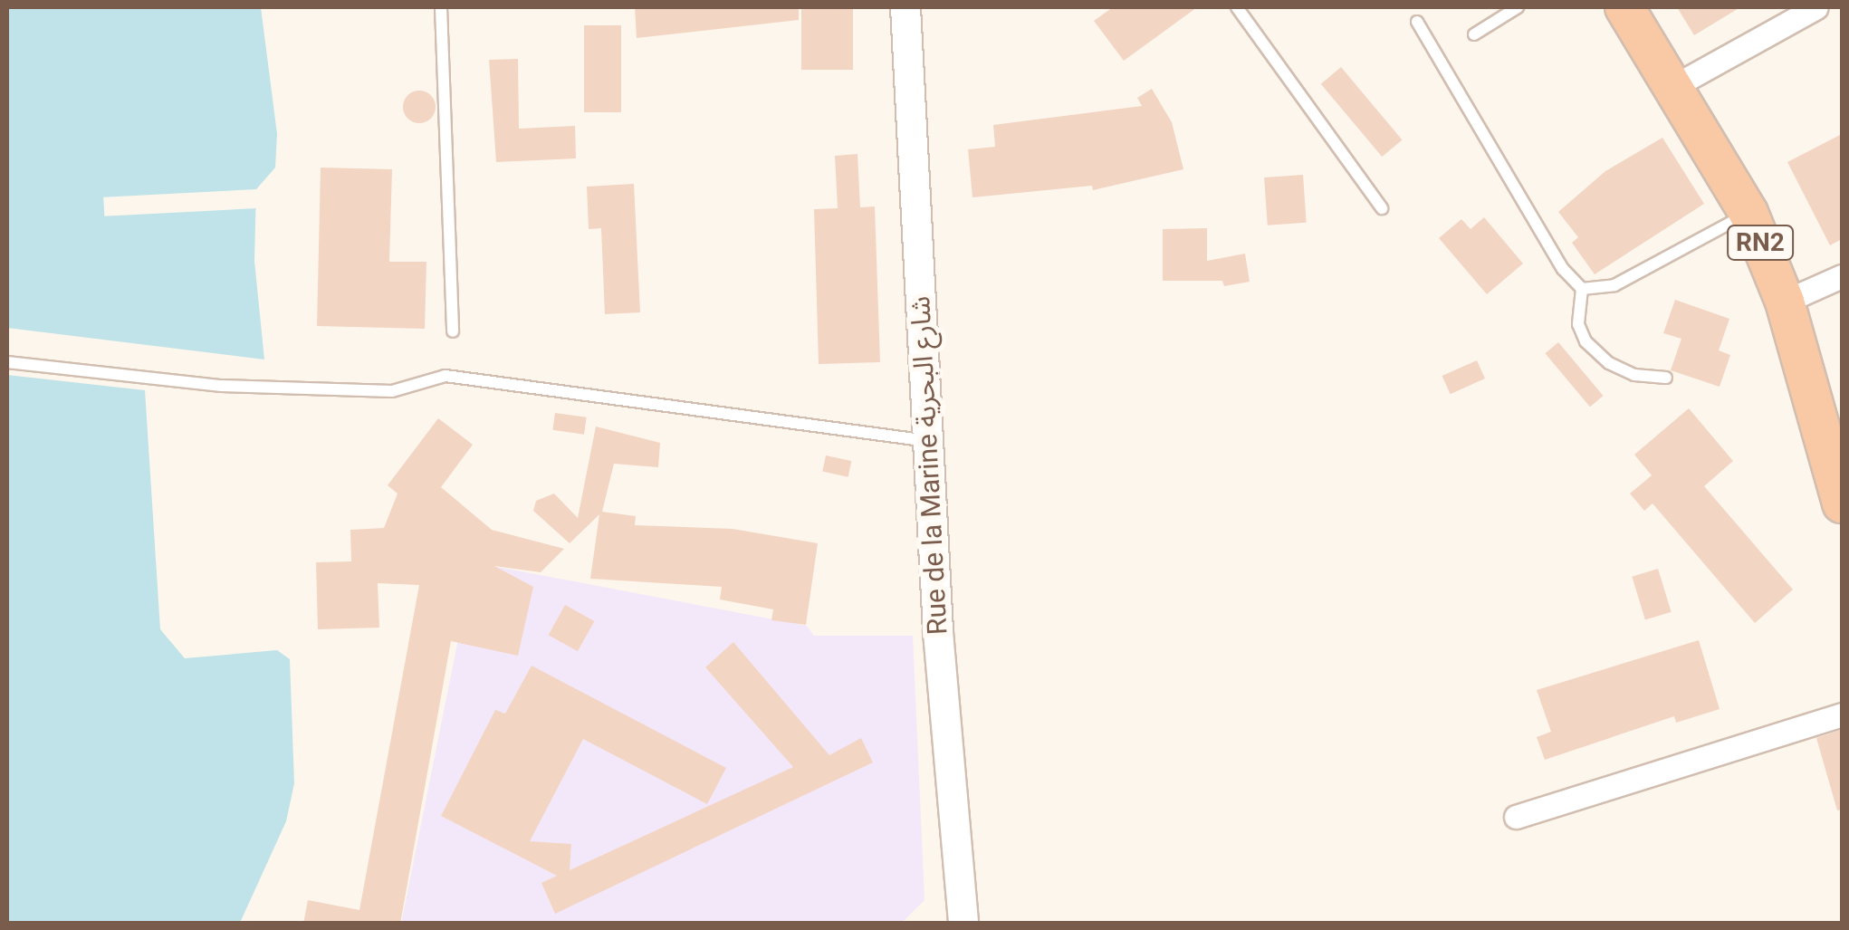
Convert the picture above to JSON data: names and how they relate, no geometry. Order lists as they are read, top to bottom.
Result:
{
  "streets": {
    "highway": ["RN2"],
    "street": ["Rue de la Marine شارع البحرية"]
  }
}
